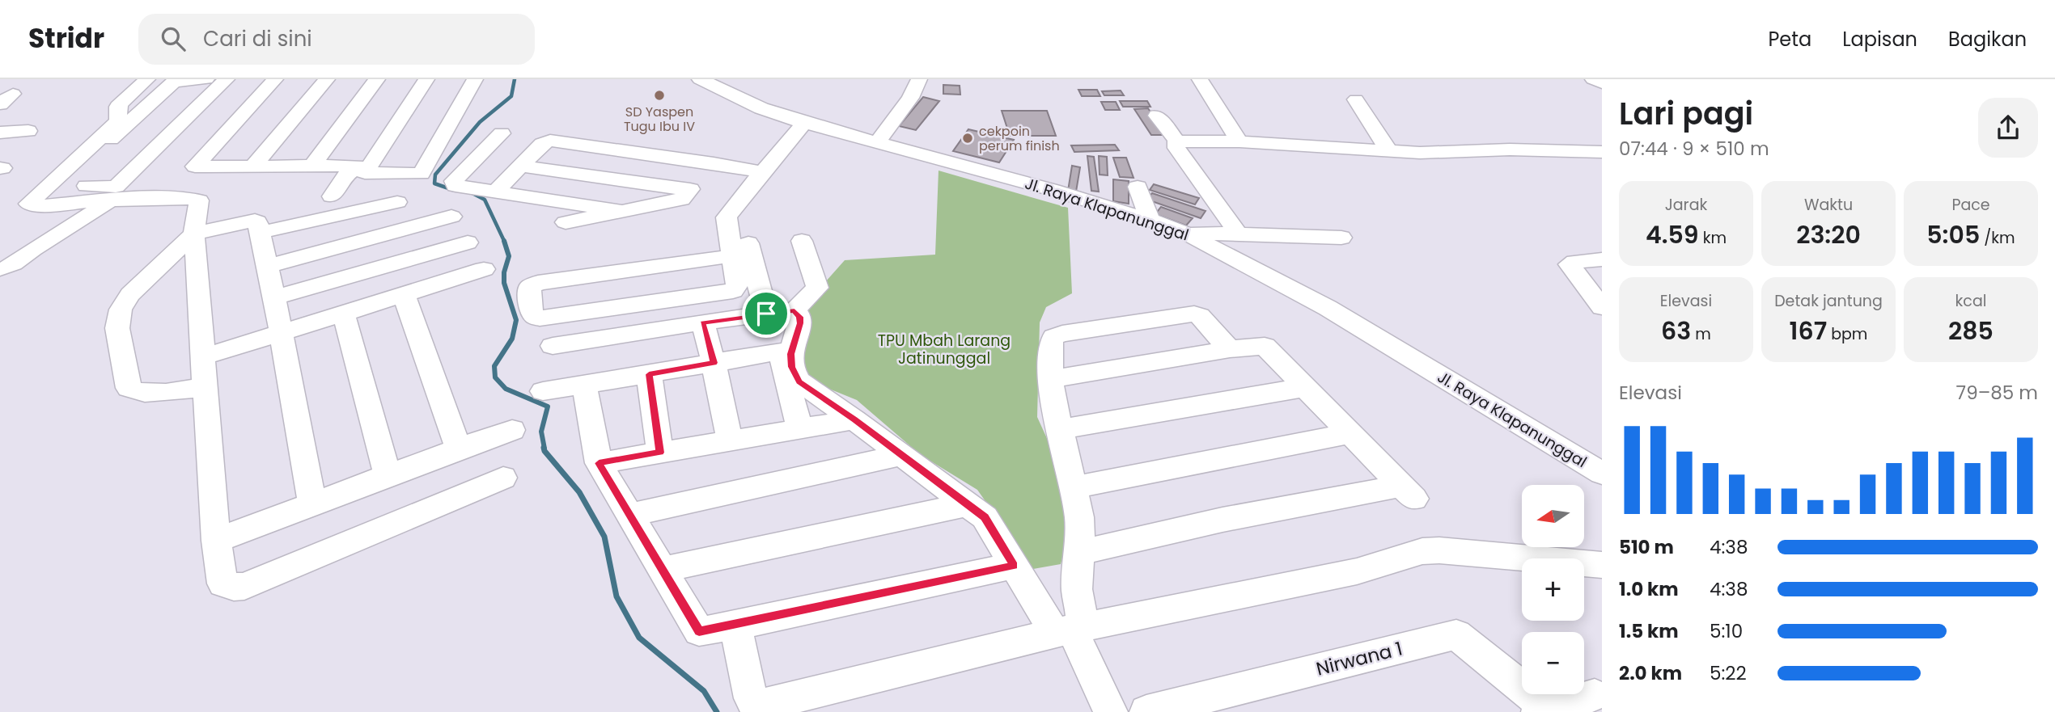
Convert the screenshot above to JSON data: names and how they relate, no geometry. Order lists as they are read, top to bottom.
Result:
{
  "streets": {
    "street": ["Jl. Raya Klapanunggal", "Nirwana 1"]
  },
  "parks": ["TPU Mbah Larang Jatinunggal"],
  "places": ["SD Yaspen Tugu Ibu IV", "cekpoin perum finish"],
  "north": "left",
  "page": {
    "header": "Stridr",
    "search": "Cari di sini",
    "nav": ["Peta", "Lapisan", "Bagikan"],
    "heading": ["Lari pagi", "07:44 · 9 × 510 m"],
    "stats": [
      ["Jarak", "4.59 km"],
      ["Waktu", "23:20"],
      ["Pace", "5:05 /km"],
      ["Elevasi", "63 m"],
      ["Detak jantung", "167 bpm"],
      ["kcal", "285"]
    ],
    "chart": ["Elevasi", "79–85 m"],
    "map_buttons": ["+", "−"],
    "list": [
      {
        "name": "510 m",
        "note": "4:38"
      },
      {
        "name": "1.0 km",
        "note": "4:38"
      },
      {
        "name": "1.5 km",
        "note": "5:10"
      },
      {
        "name": "2.0 km",
        "note": "5:22"
      }
    ]
  }
}
